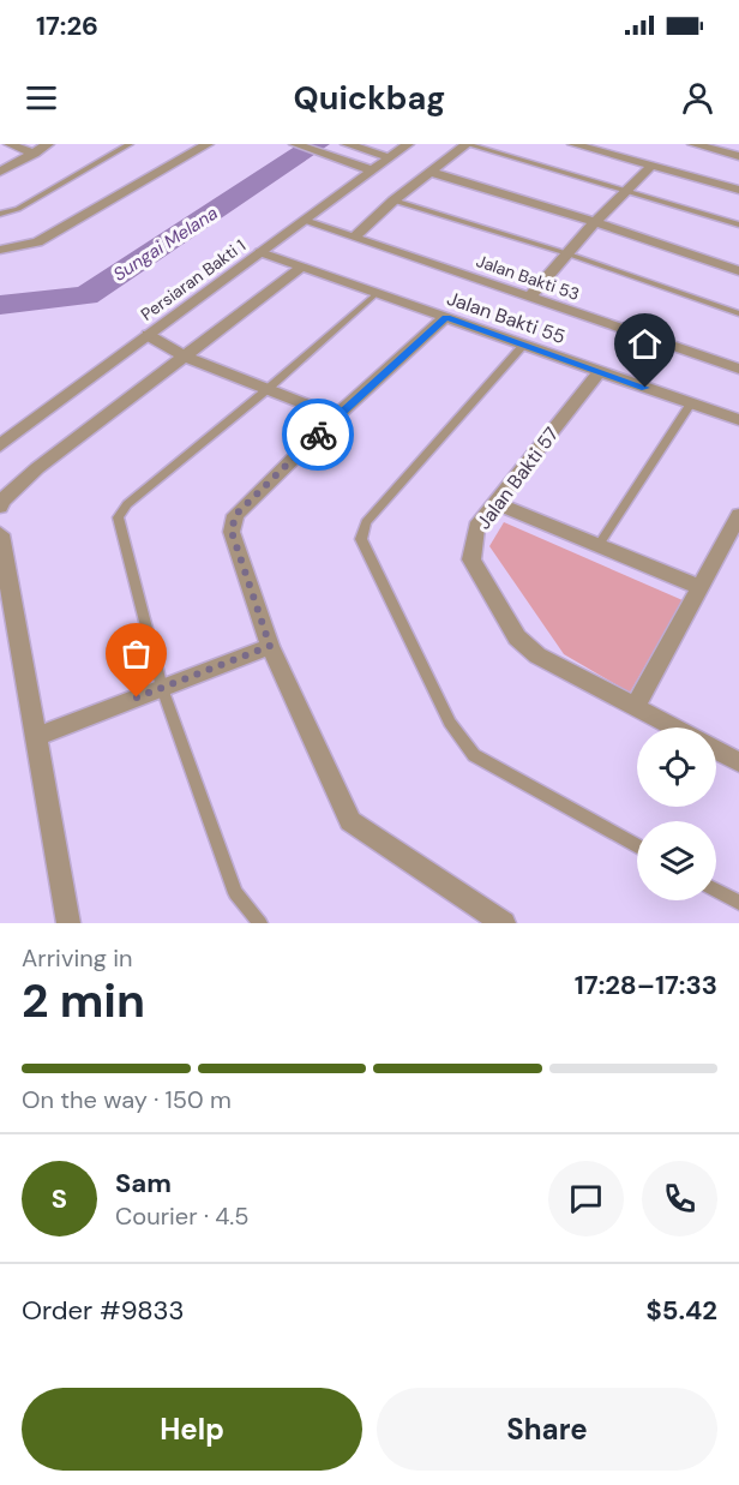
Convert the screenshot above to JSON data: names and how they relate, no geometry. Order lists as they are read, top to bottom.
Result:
{
  "streets": {
    "street": [
      "Jalan Bakti 53",
      "Persiaran Bakti 1",
      "Jalan Bakti 55",
      "Jalan Bakti 57"
    ]
  },
  "crossings": [
    ["Jalan Bakti 53", "Persiaran Bakti 1"],
    ["Persiaran Bakti 1", "Jalan Bakti 55"],
    ["Jalan Bakti 55", "Jalan Bakti 57"]
  ],
  "water": ["Sungai Melana"],
  "page": {
    "status": "17:26",
    "header": "Quickbag",
    "heading": ["2 min", "Arriving in", "17:28–17:33"],
    "panel": [
      "Sam",
      "Courier · 4.5",
      "Order #9833",
      "$5.42"
    ],
    "bar": "On the way · 150 m",
    "round": "S",
    "buttons": ["Help", "Share"]
  }
}
